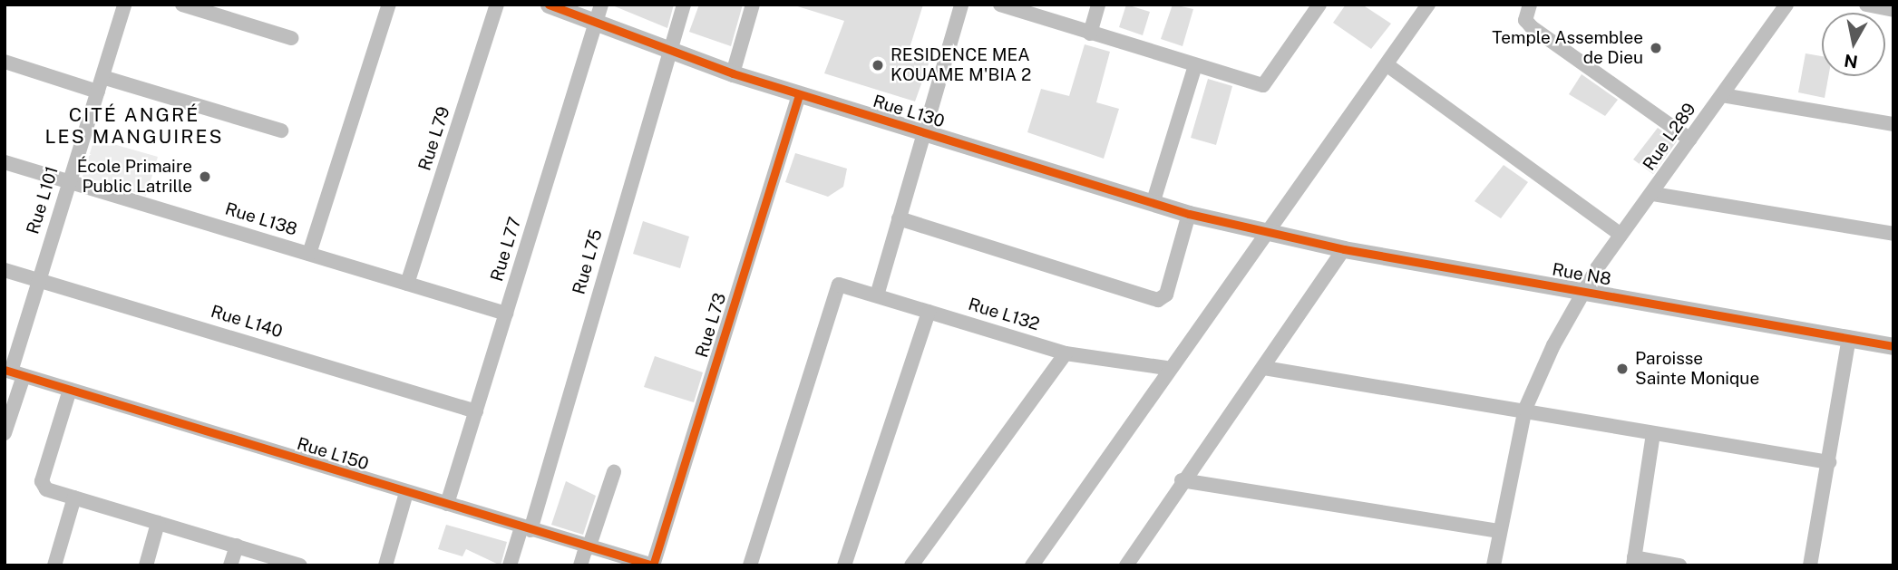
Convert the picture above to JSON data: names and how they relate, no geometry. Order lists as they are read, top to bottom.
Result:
{
  "streets": {
    "street": [
      "Rue L130",
      "Rue L289",
      "Rue L79",
      "Rue L101",
      "Rue L138",
      "Rue L77",
      "Rue L75",
      "Rue N8",
      "Rue L132",
      "Rue L140",
      "Rue L73",
      "Rue L150"
    ]
  },
  "crossings": [
    ["Rue L130", "Rue L77"],
    ["Rue L130", "Rue L75"],
    ["Rue L130", "Rue N8"],
    ["Rue L130", "Rue L73"],
    ["Rue L289", "Rue N8"],
    ["Rue L79", "Rue L138"],
    ["Rue L101", "Rue L138"],
    ["Rue L101", "Rue L140"],
    ["Rue L101", "Rue L150"],
    ["Rue L138", "Rue L77"],
    ["Rue L77", "Rue L140"],
    ["Rue L77", "Rue L150"],
    ["Rue L75", "Rue L150"],
    ["Rue L73", "Rue L150"]
  ],
  "districts": ["CITÉ ANGRÉ LES MANGUIRES"],
  "places": [
    "Temple Assemblee de Dieu",
    "RESIDENCE MEA KOUAME M'BIA 2",
    "École Primaire Public Latrille",
    "Paroisse Sainte Monique"
  ],
  "north": "bottom"
}
